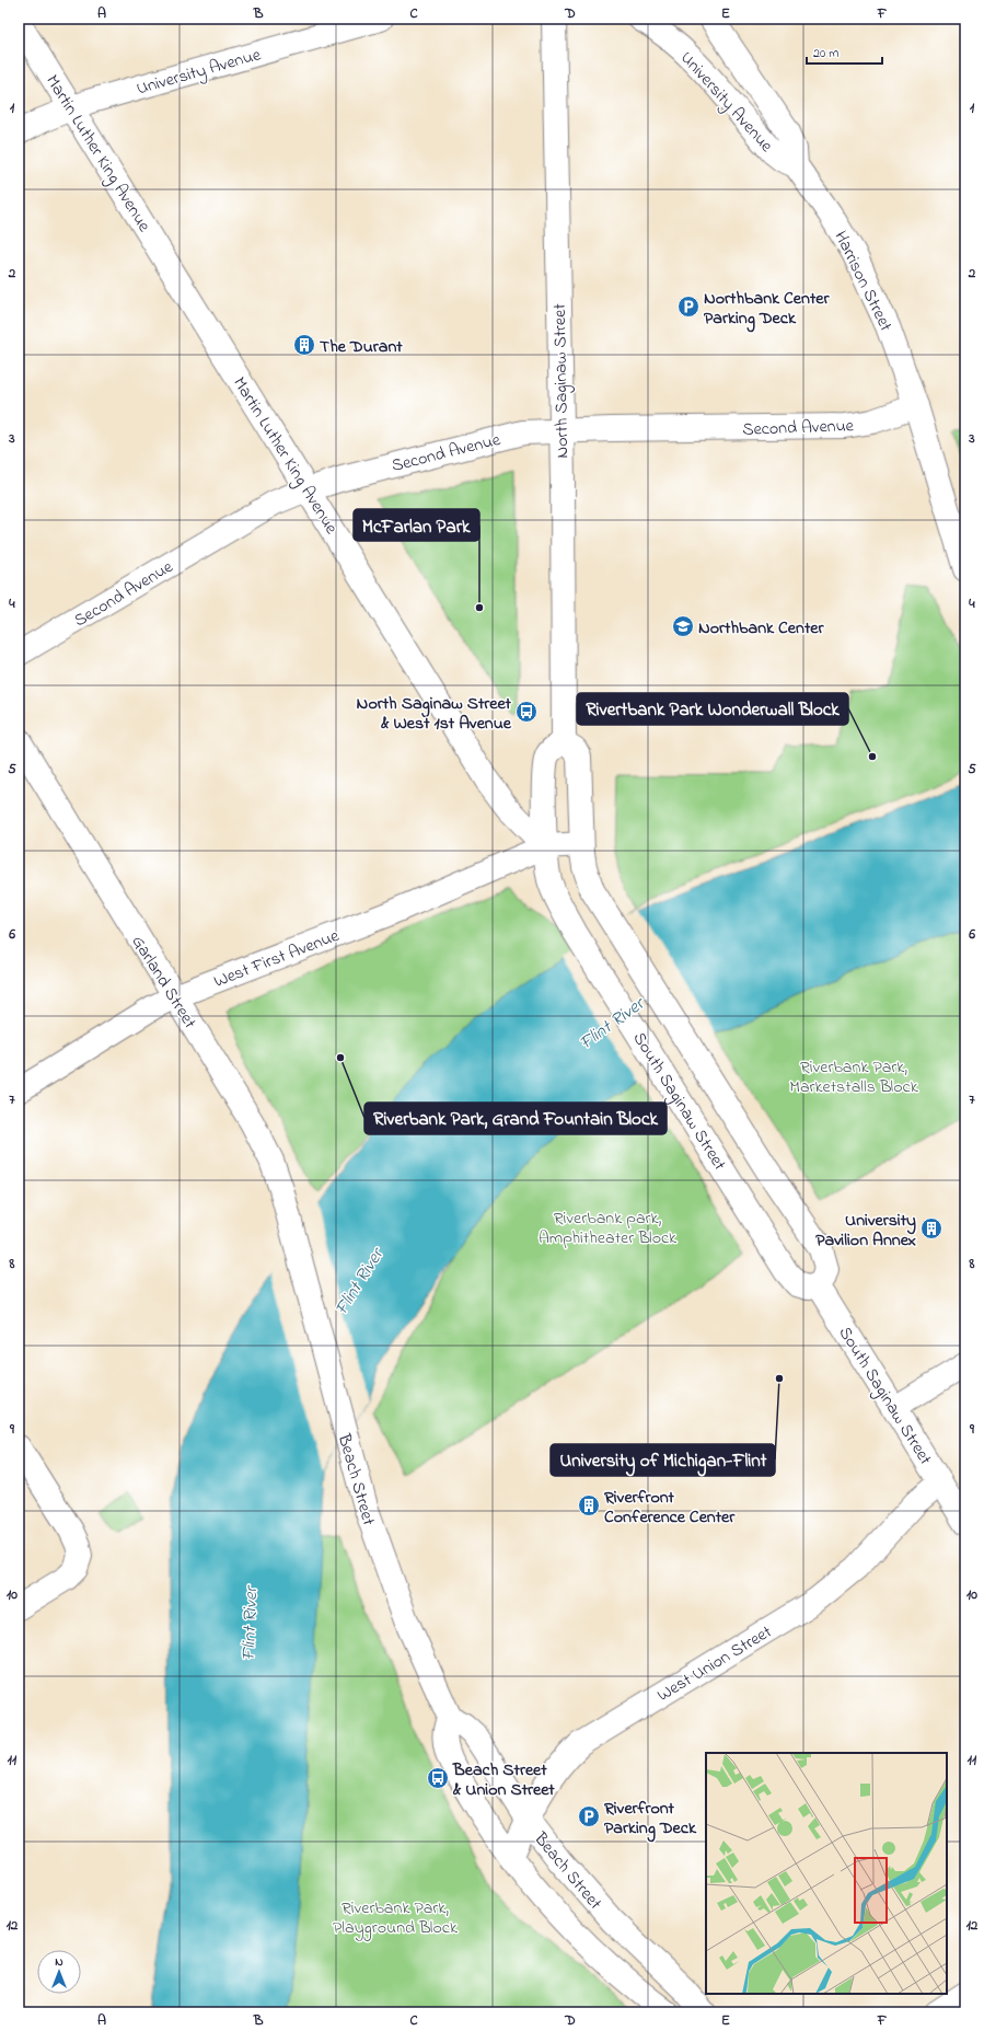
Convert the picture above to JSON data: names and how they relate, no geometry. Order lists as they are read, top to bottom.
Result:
{
  "streets": {
    "street": [
      "University Avenue",
      "Martin Luther King Avenue",
      "Harrison Street",
      "North Saginaw Street",
      "Second Avenue",
      "West First Avenue",
      "Garland Street",
      "South Saginaw Street",
      "Beach Street",
      "West Union Street"
    ]
  },
  "crossings": [
    ["University Avenue", "Martin Luther King Avenue"],
    ["University Avenue", "Harrison Street"],
    ["Martin Luther King Avenue", "Second Avenue"],
    ["Martin Luther King Avenue", "West First Avenue"],
    ["Martin Luther King Avenue", "South Saginaw Street"],
    ["Harrison Street", "Second Avenue"],
    ["North Saginaw Street", "Second Avenue"],
    ["West First Avenue", "Garland Street"],
    ["West First Avenue", "South Saginaw Street"],
    ["Garland Street", "Beach Street"],
    ["South Saginaw Street", "West Union Street"],
    ["Beach Street", "West Union Street"]
  ],
  "water": ["Flint River"],
  "parks": ["Riverbank Park, Marketstalls Block", "Riverbank park, Amphitheater Block", "Riverbank Park, Playground Block"],
  "places": {
    "parking": ["Northbank Center Parking Deck", "Riverfront Parking Deck"],
    "building": ["The Durant", "University Pavilion Annex", "Riverfront Conference Center"],
    "other": [
      "McFarlan Park",
      "Rivertbank Park Wonderwall Block",
      "Riverbank Park, Grand Fountain Block",
      "University of Michigan-Flint"
    ],
    "school or university": ["Northbank Center"],
    "bus stop": ["North Saginaw Street & West 1st Avenue", "Beach Street & Union Street"]
  },
  "scale_bar": "20 m",
  "north": "top",
  "grid": {
    "columns": [
      "A",
      "B",
      "C",
      "D",
      "E",
      "F"
    ],
    "rows": [
      "1",
      "2",
      "3",
      "4",
      "5",
      "6",
      "7",
      "8",
      "9",
      "10",
      "11",
      "12"
    ]
  }
}
